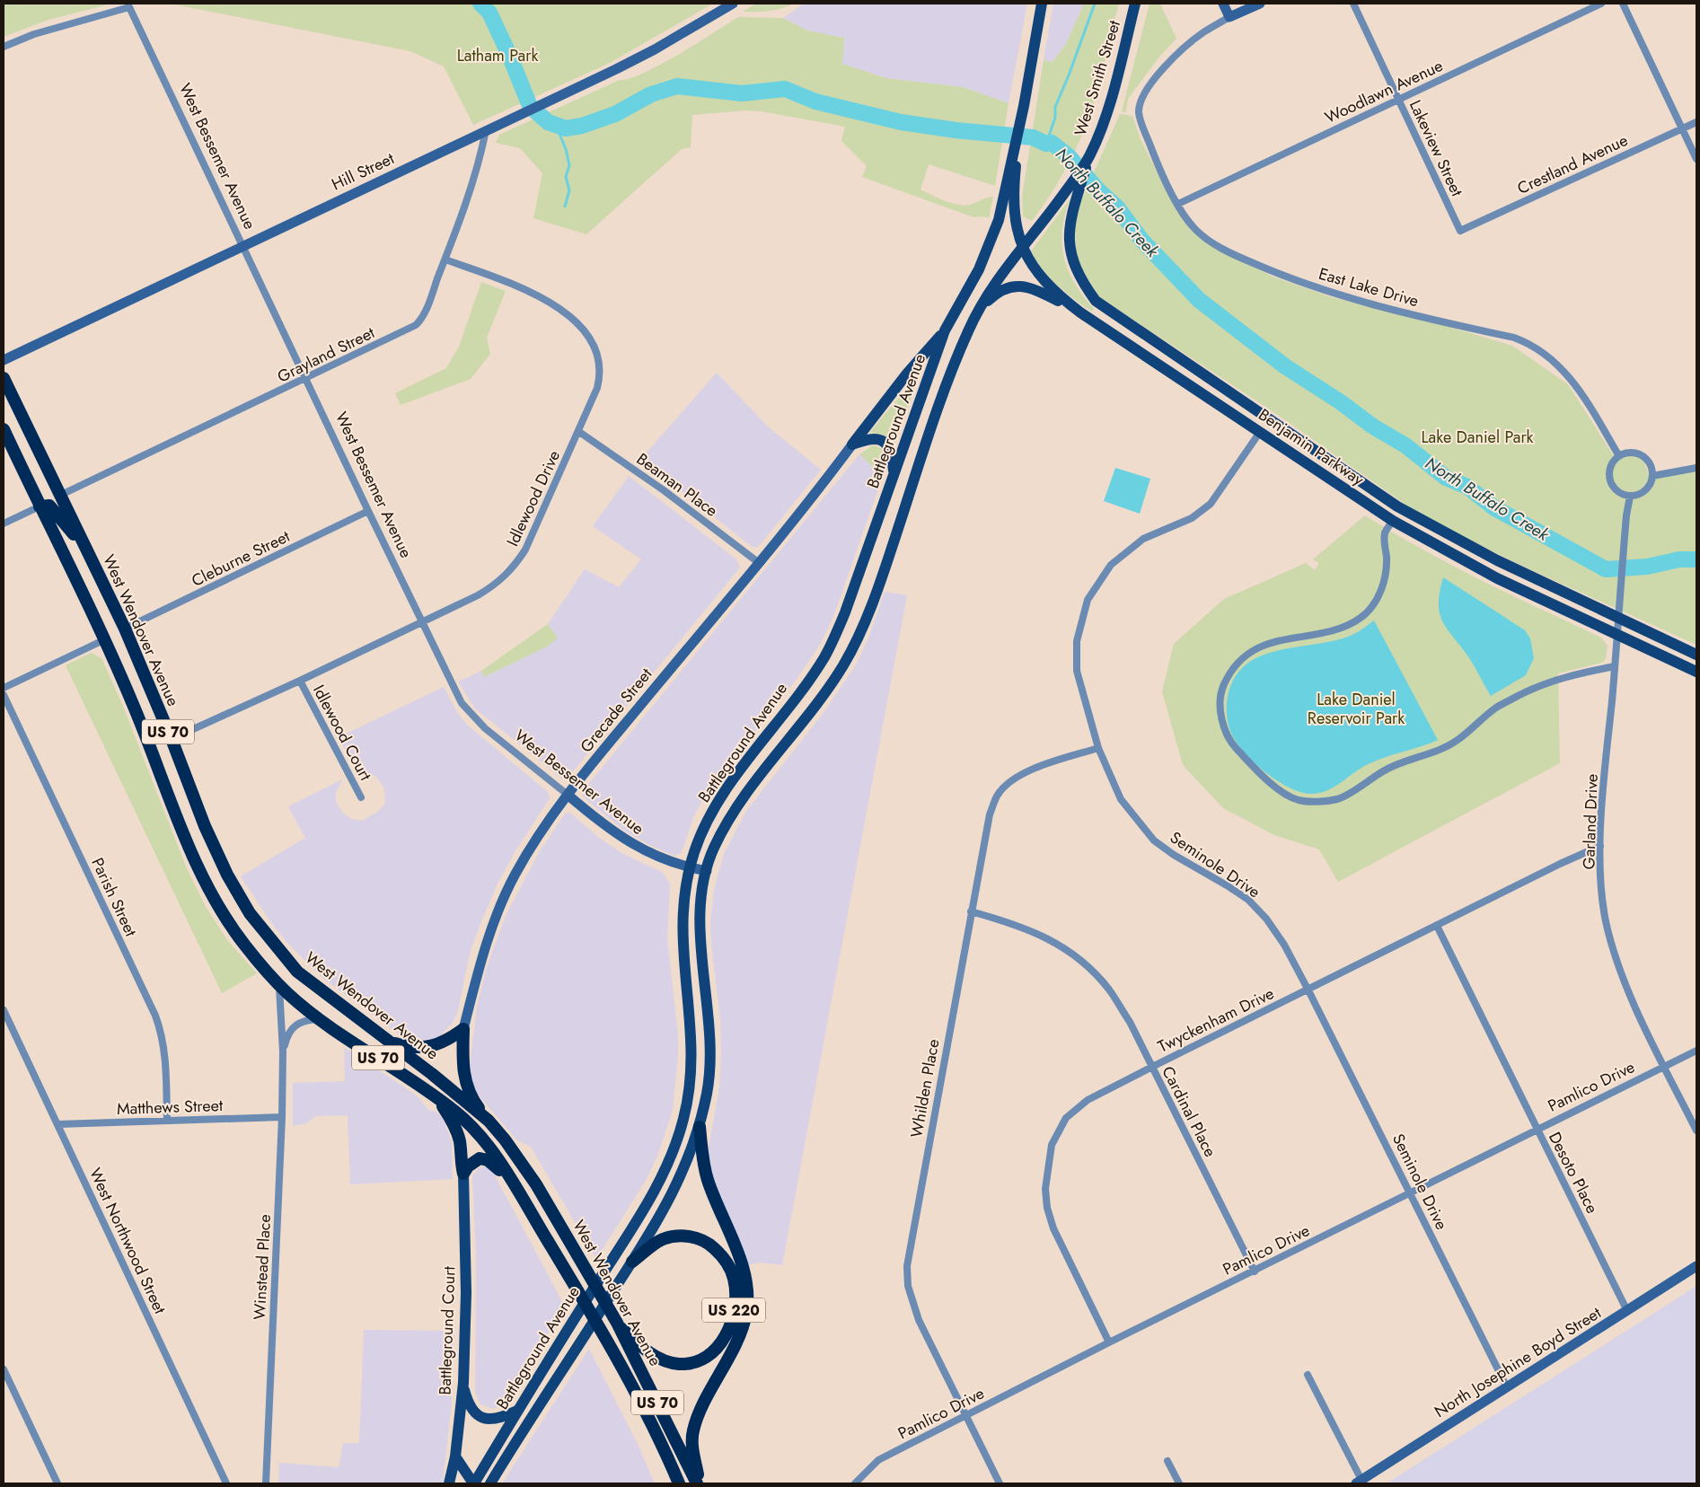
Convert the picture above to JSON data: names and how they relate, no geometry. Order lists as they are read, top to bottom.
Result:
{
  "streets": {
    "highway": ["West Wendover Avenue", "US 70", "US 220"],
    "main road": [
      "West Smith Street",
      "Battleground Avenue",
      "Benjamin Parkway",
      "Battleground Court"
    ],
    "street": [
      "Woodlawn Avenue",
      "Lakeview Street",
      "West Bessemer Avenue",
      "Crestland Avenue",
      "Hill Street",
      "East Lake Drive",
      "Grayland Street",
      "Beaman Place",
      "Idlewood Drive",
      "Cleburne Street",
      "Grecade Street",
      "Idlewood Court",
      "Garland Drive",
      "Seminole Drive",
      "Parish Street",
      "Twyckenham Drive",
      "Pamlico Drive",
      "Whilden Place",
      "Matthews Street",
      "Cardinal Place",
      "Desoto Place",
      "West Northwood Street",
      "Winstead Place",
      "North Josephine Boyd Street"
    ]
  },
  "crossings": [
    ["West Smith Street", "Battleground Avenue"],
    ["West Smith Street", "Benjamin Parkway"],
    ["Woodlawn Avenue", "Lakeview Street"],
    ["Woodlawn Avenue", "East Lake Drive"],
    ["Lakeview Street", "Crestland Avenue"],
    ["West Bessemer Avenue", "Hill Street"],
    ["West Bessemer Avenue", "Grayland Street"],
    ["West Bessemer Avenue", "Battleground Avenue"],
    ["West Bessemer Avenue", "Idlewood Drive"],
    ["West Bessemer Avenue", "Cleburne Street"],
    ["West Bessemer Avenue", "Grecade Street"],
    ["Hill Street", "Grayland Street"],
    ["East Lake Drive", "Garland Drive"],
    ["Grayland Street", "Idlewood Drive"],
    ["Grayland Street", "West Wendover Avenue"],
    ["Battleground Avenue", "Benjamin Parkway"],
    ["Battleground Avenue", "US 220"],
    ["Benjamin Parkway", "Garland Drive"],
    ["Benjamin Parkway", "Seminole Drive"],
    ["Beaman Place", "Idlewood Drive"],
    ["Beaman Place", "Grecade Street"],
    ["Idlewood Drive", "West Wendover Avenue"],
    ["Idlewood Drive", "Idlewood Court"],
    ["Cleburne Street", "West Wendover Avenue"],
    ["West Wendover Avenue", "Winstead Place"],
    ["West Wendover Avenue", "US 220"],
    ["Garland Drive", "Twyckenham Drive"],
    ["Garland Drive", "Pamlico Drive"],
    ["Seminole Drive", "Twyckenham Drive"],
    ["Seminole Drive", "Pamlico Drive"],
    ["Seminole Drive", "Whilden Place"],
    ["Seminole Drive", "North Josephine Boyd Street"],
    ["Parish Street", "Matthews Street"],
    ["Twyckenham Drive", "Pamlico Drive"],
    ["Twyckenham Drive", "Cardinal Place"],
    ["Twyckenham Drive", "Desoto Place"],
    ["Pamlico Drive", "Whilden Place"],
    ["Pamlico Drive", "Cardinal Place"],
    ["Pamlico Drive", "Desoto Place"],
    ["Whilden Place", "Cardinal Place"],
    ["Matthews Street", "West Northwood Street"],
    ["Matthews Street", "Winstead Place"],
    ["Desoto Place", "North Josephine Boyd Street"]
  ],
  "water": ["North Buffalo Creek"],
  "parks": ["Latham Park", "Lake Daniel Park", "Lake Daniel Reservoir Park"]
}
